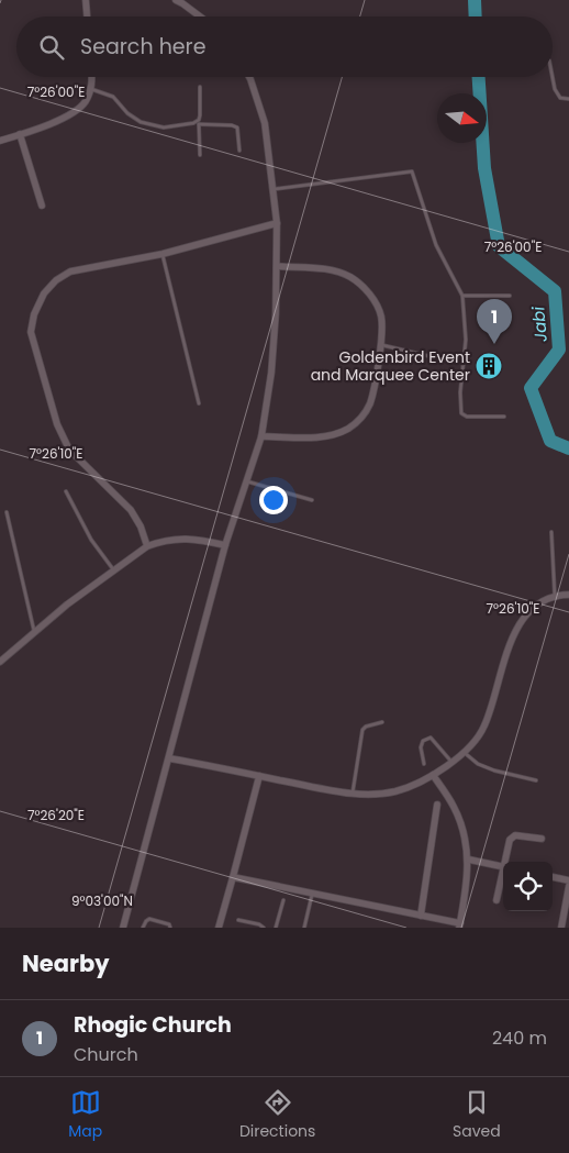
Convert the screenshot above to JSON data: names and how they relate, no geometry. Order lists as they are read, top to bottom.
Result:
{
  "water": ["Jabi"],
  "places": {
    "building": ["Goldenbird Event and Marquee Center"]
  },
  "north": "right",
  "page": {
    "search": "Search here",
    "pins": "1",
    "heading": "Nearby",
    "list": [
      {
        "mark": "1",
        "name": "Rhogic Church",
        "note": "Church",
        "value": "240 m"
      }
    ],
    "nav": ["Map", "Directions", "Saved"]
  },
  "coordinates": [
    "7°26'00\"E",
    "7°26'10\"E",
    "7°26'20\"E",
    "9°03'00\"N"
  ]
}
